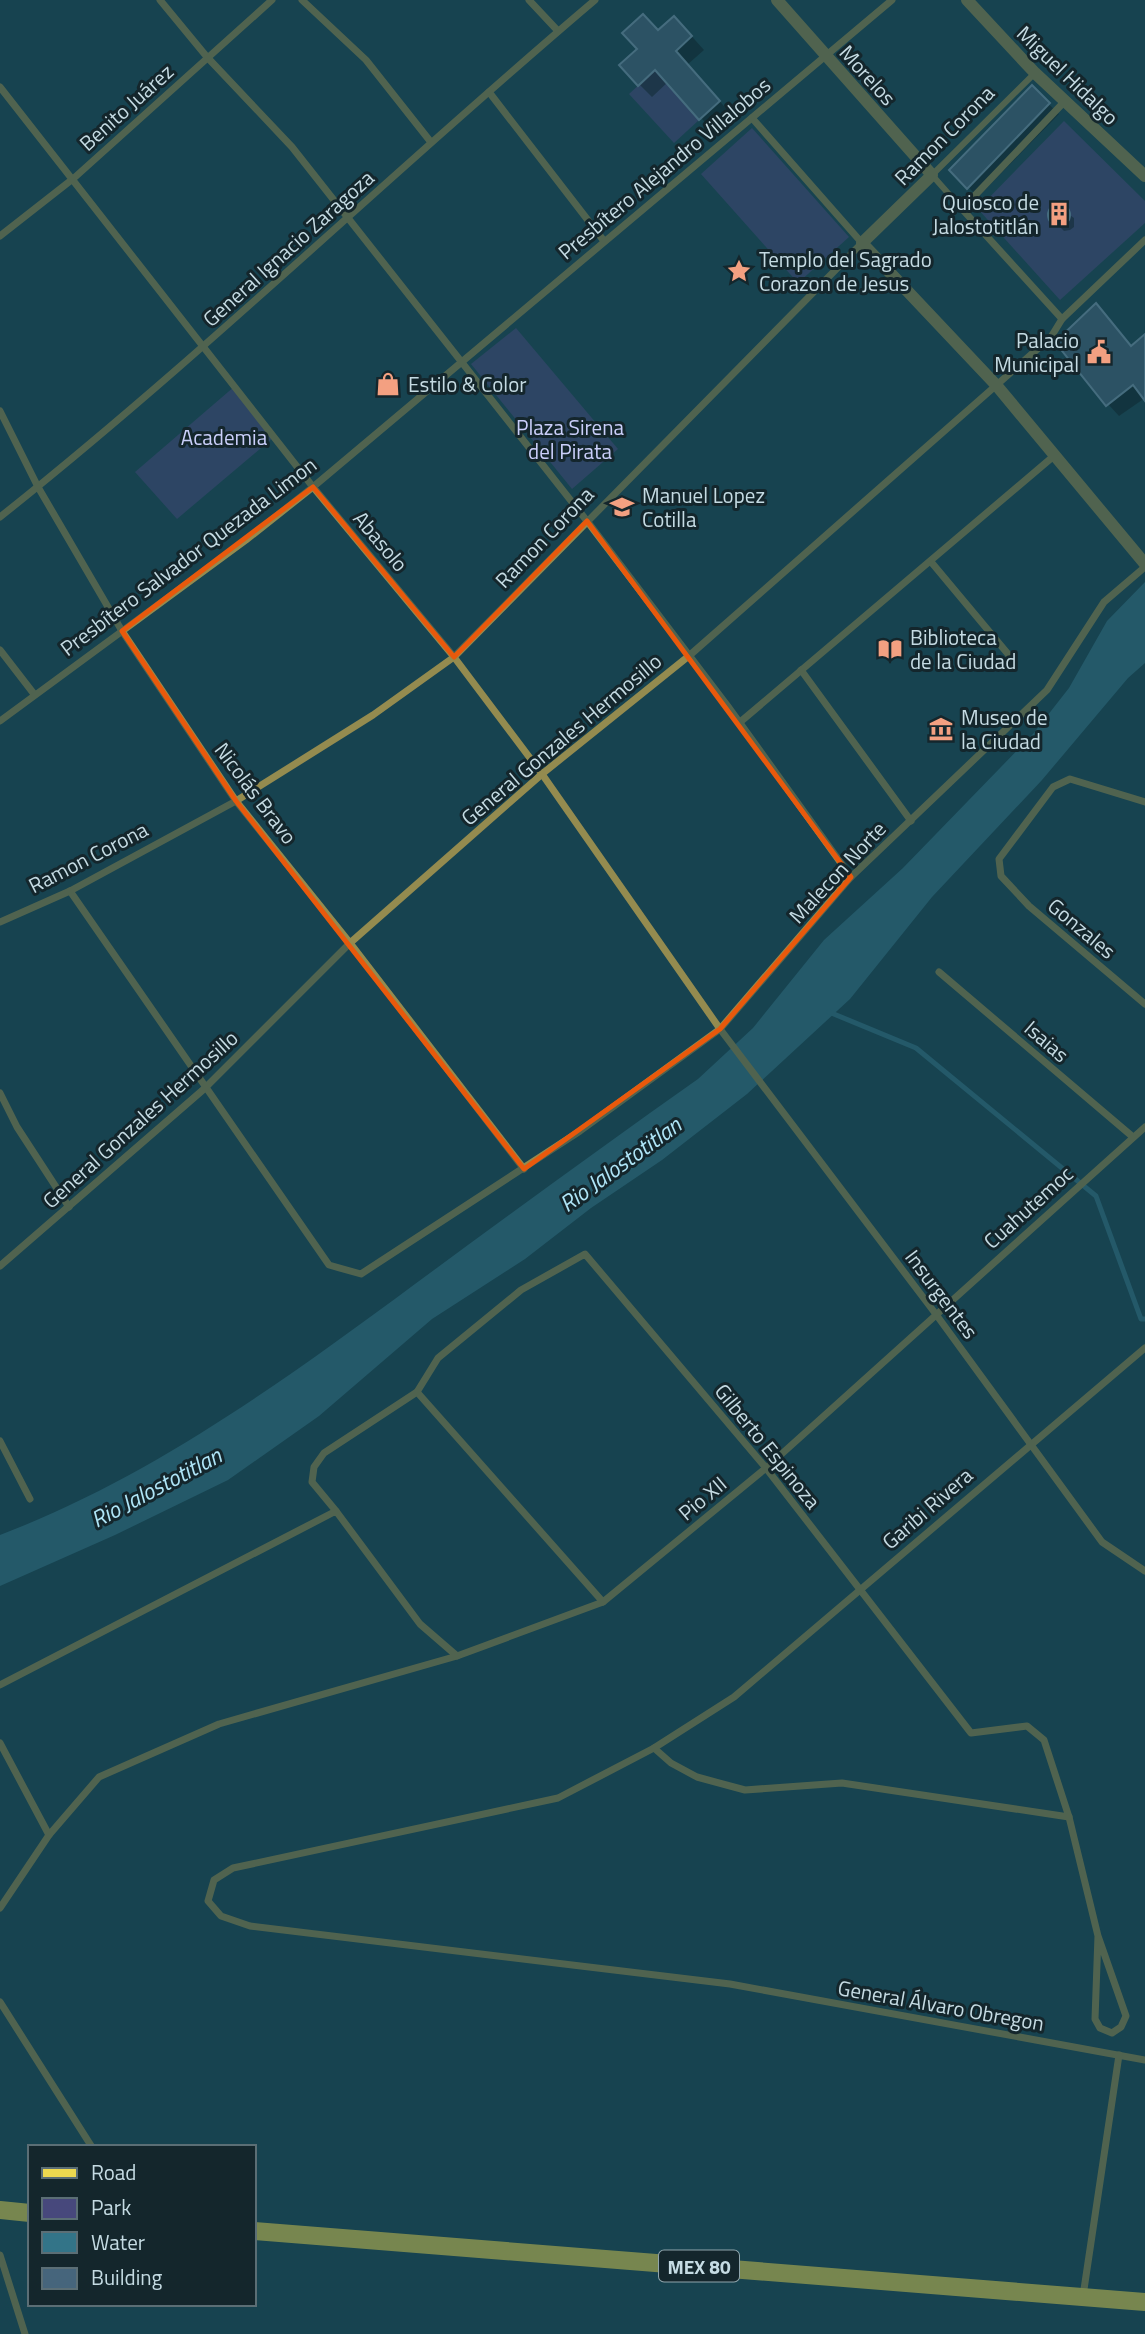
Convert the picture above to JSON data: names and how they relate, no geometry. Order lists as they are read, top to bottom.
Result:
{
  "streets": {
    "main road": ["MEX 80"],
    "street": [
      "Morelos",
      "Miguel Hidalgo",
      "Benito Juárez",
      "Ramon Corona",
      "Presbítero Alejandro Villalobos",
      "General Ignacio Zaragoza",
      "Abasolo",
      "Presbítero Salvador Quezada Limon",
      "General Gonzales Hermosillo",
      "Nicolás Bravo",
      "Malecon Norte",
      "Gonzales",
      "Isaias",
      "Cuahutemoc",
      "Insurgentes",
      "Gilberto Espinoza",
      "Pio XII",
      "Garibi Rivera",
      "General Álvaro Obregon"
    ]
  },
  "crossings": [
    ["Morelos", "Ramon Corona"],
    ["Morelos", "Presbítero Alejandro Villalobos"],
    ["Miguel Hidalgo", "Ramon Corona"],
    ["Benito Juárez", "Abasolo"],
    ["Ramon Corona", "Abasolo"],
    ["Ramon Corona", "Nicolás Bravo"],
    ["Ramon Corona", "Malecon Norte"],
    ["Presbítero Alejandro Villalobos", "Presbítero Salvador Quezada Limon"],
    ["General Ignacio Zaragoza", "Abasolo"],
    ["General Ignacio Zaragoza", "Nicolás Bravo"],
    ["Abasolo", "Presbítero Salvador Quezada Limon"],
    ["Abasolo", "General Gonzales Hermosillo"],
    ["Abasolo", "Malecon Norte"],
    ["Abasolo", "Insurgentes"],
    ["Presbítero Salvador Quezada Limon", "Nicolás Bravo"],
    ["General Gonzales Hermosillo", "Nicolás Bravo"],
    ["General Gonzales Hermosillo", "Malecon Norte"],
    ["Nicolás Bravo", "Malecon Norte"],
    ["Malecon Norte", "Insurgentes"],
    ["Isaias", "Cuahutemoc"],
    ["Cuahutemoc", "Insurgentes"],
    ["Cuahutemoc", "Pio XII"],
    ["Insurgentes", "Pio XII"],
    ["Insurgentes", "Garibi Rivera"],
    ["Gilberto Espinoza", "Pio XII"],
    ["Gilberto Espinoza", "Garibi Rivera"],
    ["Garibi Rivera", "General Álvaro Obregon"]
  ],
  "water": ["Rio Jalostotitlan"],
  "parks": ["Plaza Sirena del Pirata", "Academia"],
  "places": {
    "building": ["Quiosco de Jalostotitlán"],
    "place": ["Templo del Sagrado Corazon de Jesus"],
    "public building": ["Palacio Municipal"],
    "shop": ["Estilo & Color"],
    "school or university": ["Manuel Lopez Cotilla"],
    "library": ["Biblioteca de la Ciudad"],
    "museum": ["Museo de la Ciudad"]
  },
  "legend": [
    "Road",
    "Park",
    "Water",
    "Building"
  ]
}
